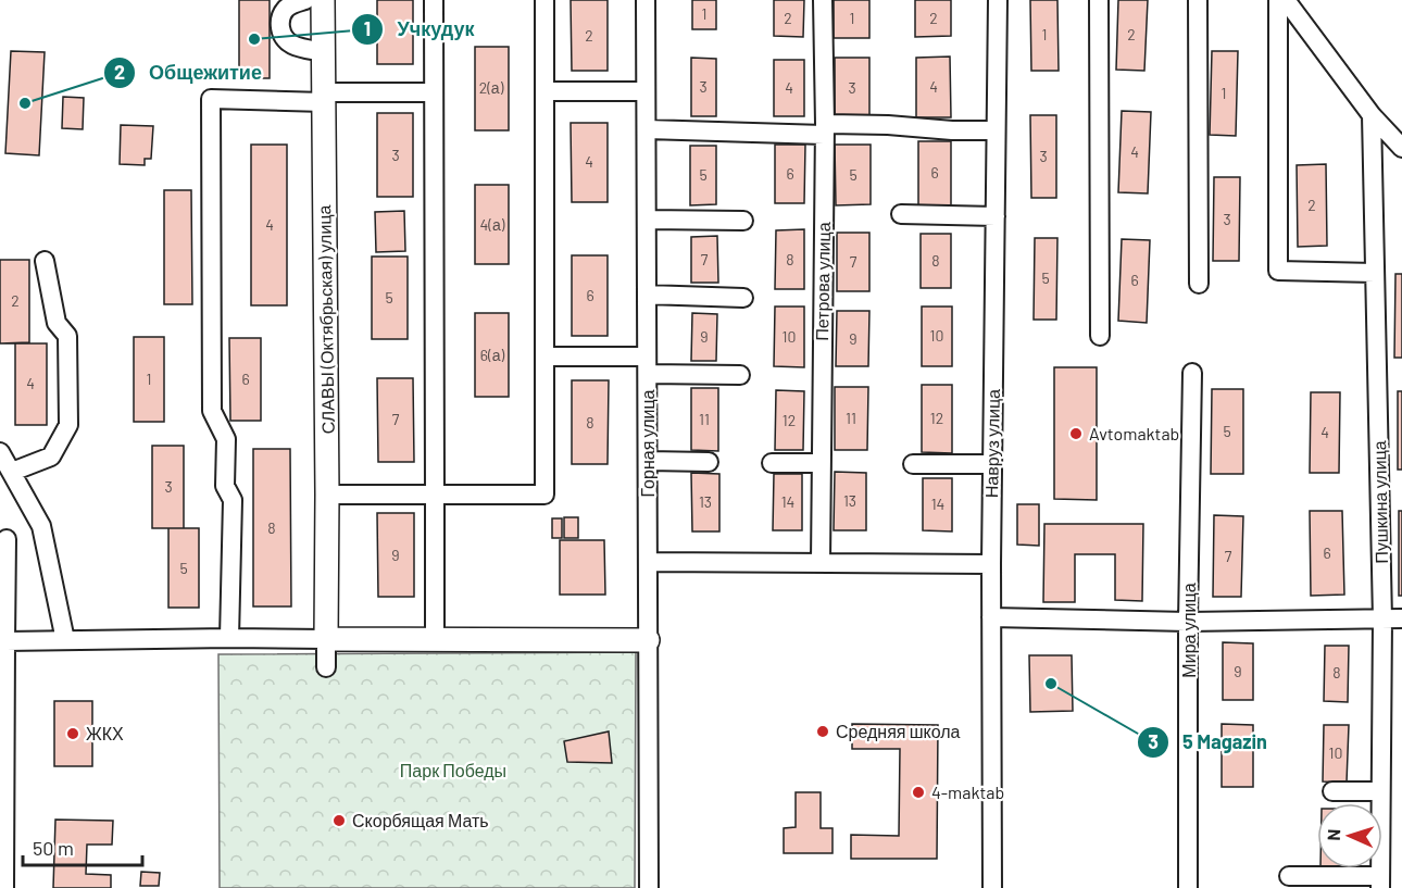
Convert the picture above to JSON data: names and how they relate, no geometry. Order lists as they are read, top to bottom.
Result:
{
  "streets": {
    "main road": ["СЛАВЫ (Октябрьская) улица"],
    "street": [
      "Петрова улица",
      "Горная улица",
      "Навруз улица",
      "Пушкина улица",
      "Мира улица"
    ]
  },
  "parks": ["Парк Победы"],
  "places": [
    "Учкудук",
    "Общежитие",
    "Avtomaktab",
    "5 Magazin",
    "Средняя школа",
    "ЖКХ",
    "4-maktab",
    "Скорбящая Мать"
  ],
  "house_numbers": [
    "1",
    "2",
    "1",
    "2",
    "1",
    "2",
    "2",
    "3",
    "4",
    "2(а)",
    "4",
    "3",
    "1",
    "4",
    "3",
    "3",
    "4",
    "6",
    "6",
    "5",
    "5",
    "2",
    "3",
    "4",
    "4(а)",
    "7",
    "8",
    "8",
    "7",
    "5",
    "6",
    "6",
    "5",
    "2",
    "10",
    "9",
    "10",
    "9",
    "6(а)",
    "1",
    "6",
    "4",
    "11",
    "12",
    "7",
    "11",
    "12",
    "8",
    "5",
    "4",
    "3",
    "13",
    "13",
    "14",
    "14",
    "8",
    "6",
    "9",
    "7",
    "5",
    "9",
    "8",
    "10"
  ],
  "scale_bar": "50 m",
  "north": "left"
}
